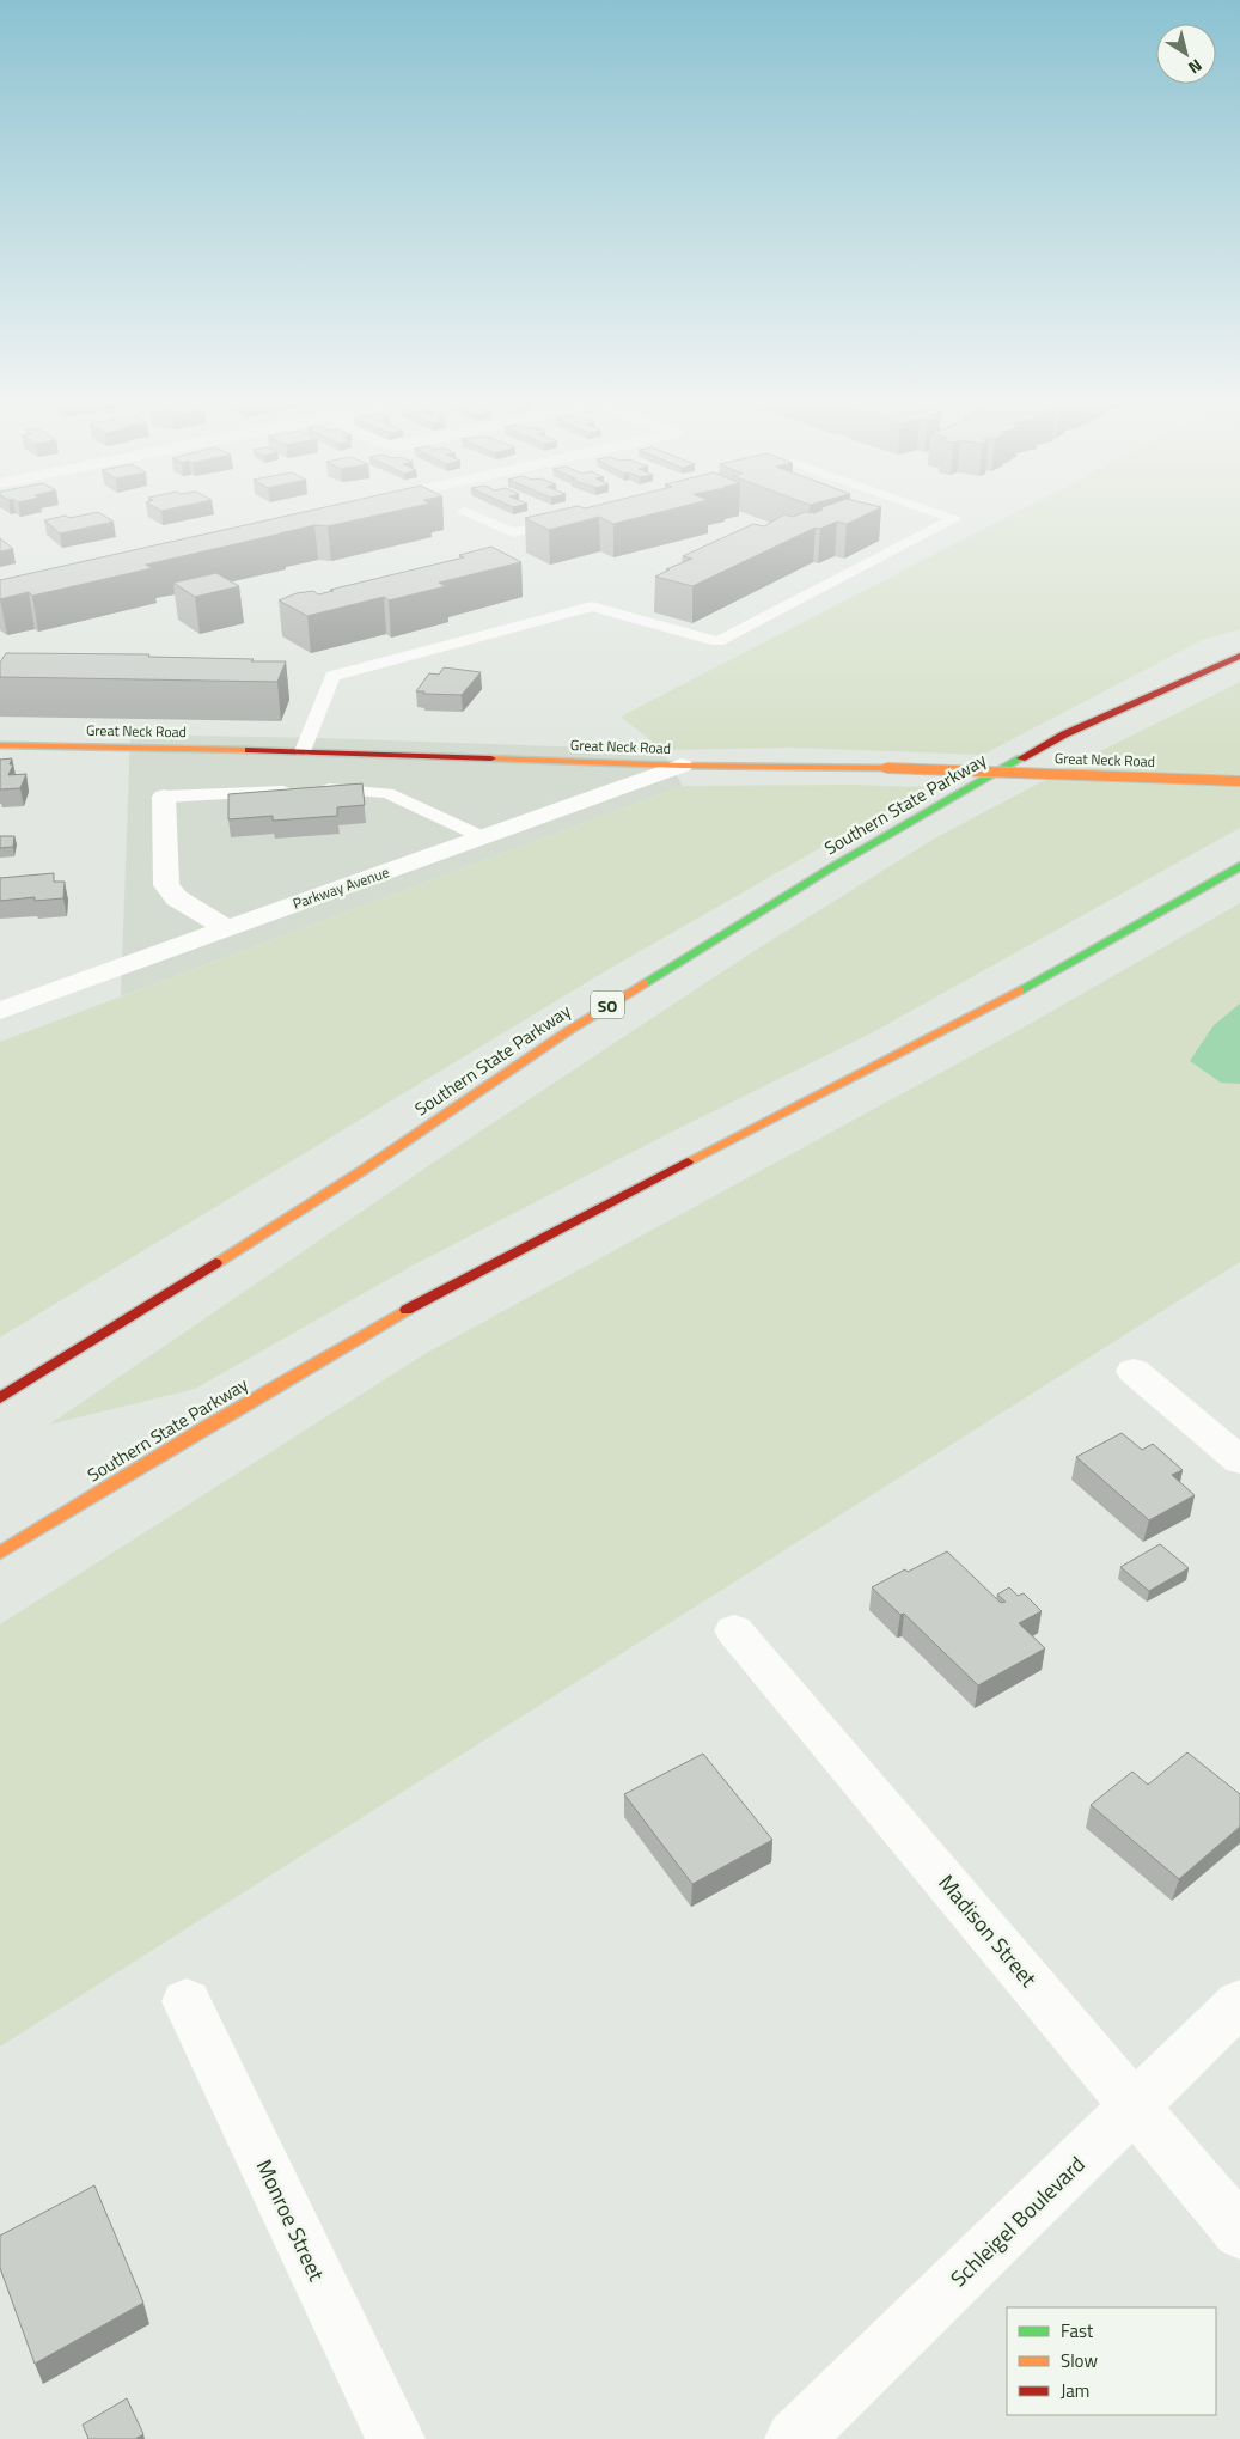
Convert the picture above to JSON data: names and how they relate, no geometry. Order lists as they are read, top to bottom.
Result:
{
  "streets": {
    "main road": ["Great Neck Road", "Southern State Parkway", "SO"],
    "street": [
      "Parkway Avenue",
      "Madison Street",
      "Monroe Street",
      "Schleigel Boulevard"
    ]
  },
  "crossings": [
    ["Great Neck Road", "Parkway Avenue"],
    ["Madison Street", "Schleigel Boulevard"]
  ],
  "legend": ["Fast", "Slow", "Jam"],
  "north": "bottom right"
}
